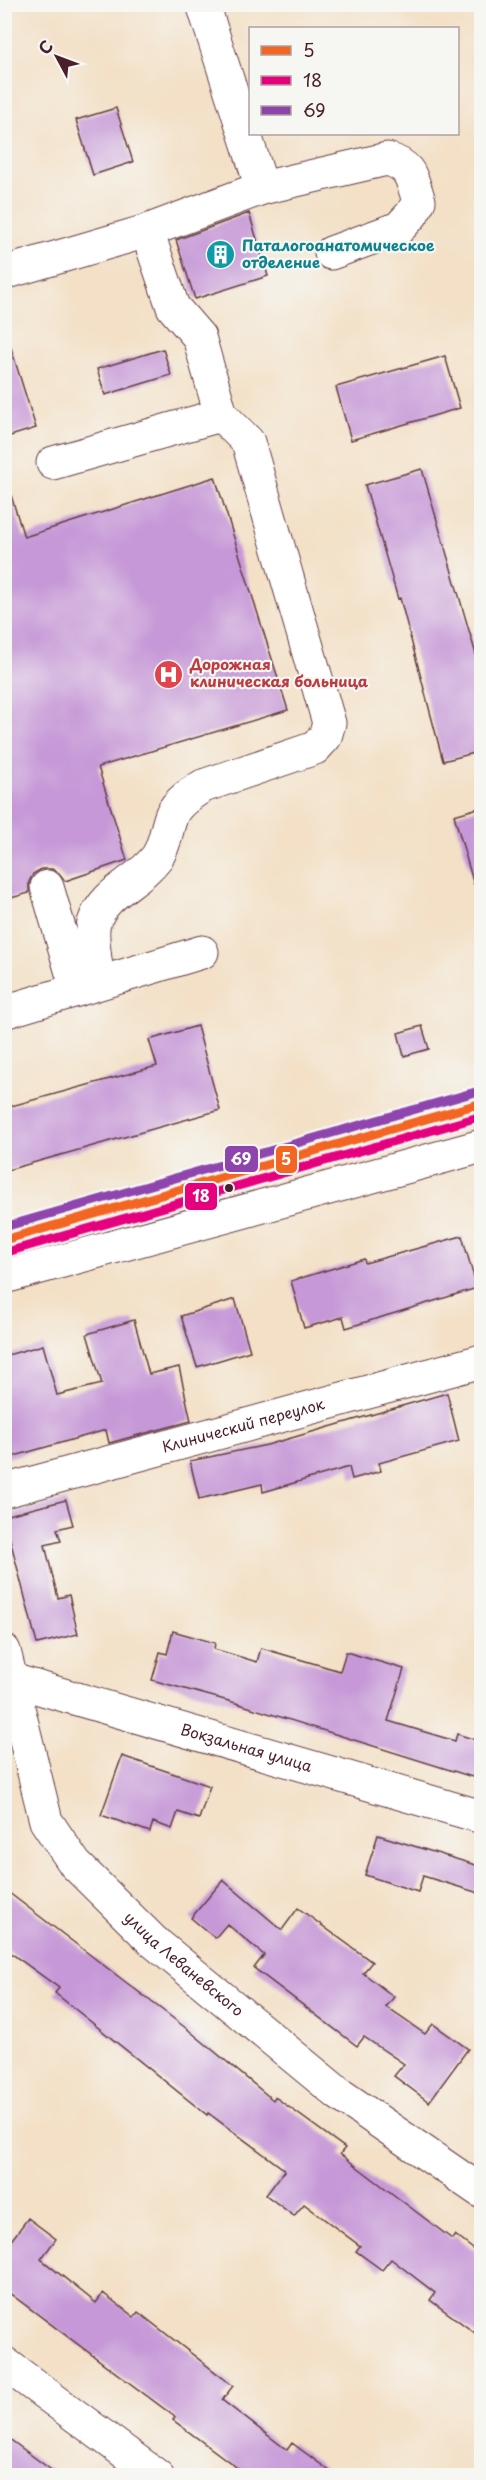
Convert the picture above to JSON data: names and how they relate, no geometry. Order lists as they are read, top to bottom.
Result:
{
  "streets": {
    "street": ["Клинический переулок", "Вокзальная улица", "улица Леваневского"]
  },
  "crossings": [
    ["Вокзальная улица", "улица Леваневского"]
  ],
  "places": {
    "building": ["Паталогоанатомическое отделение"],
    "hospital": ["Дорожная клиническая больница"]
  },
  "lines": ["transit line 69", "transit line 5", "transit line 18"],
  "legend": ["5", "18", "69"],
  "north": "top left"
}
